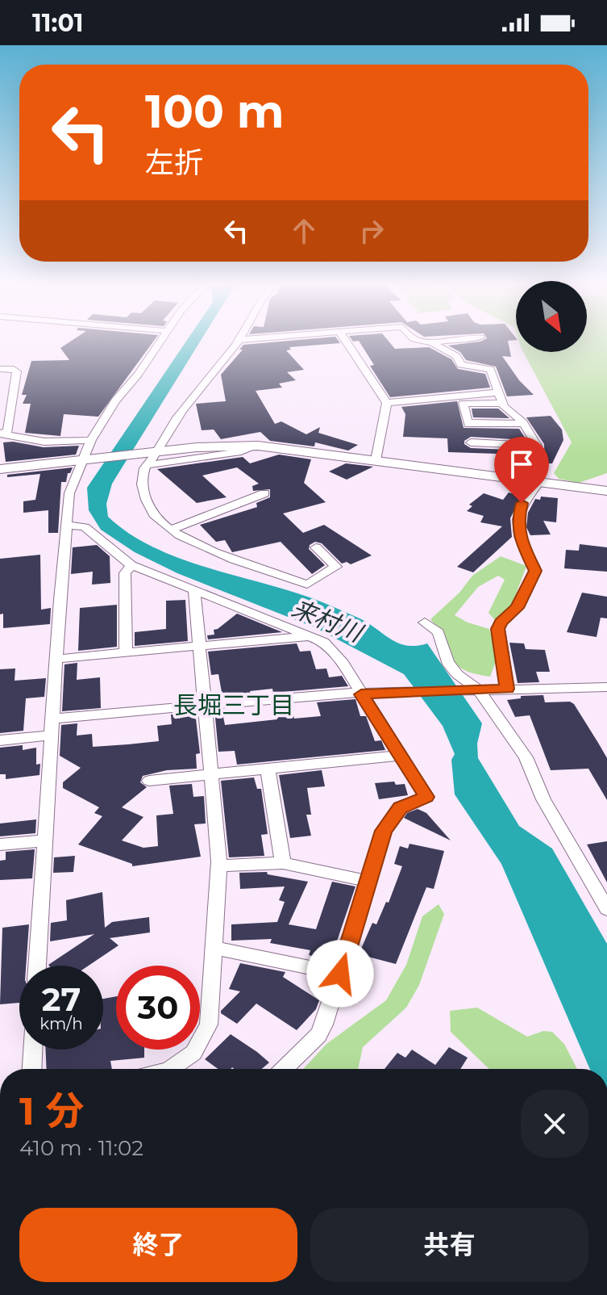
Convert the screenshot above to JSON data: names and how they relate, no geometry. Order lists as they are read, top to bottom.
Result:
{
  "districts": ["長堀三丁目"],
  "water": ["来村川"],
  "north": "bottom right",
  "page": {
    "status": "11:01",
    "turn": ["100 m", "左折"],
    "speed": "27 km/h",
    "limit": "30",
    "heading": ["1 分", "410 m · 11:02"],
    "buttons": ["終了", "共有"]
  }
}
